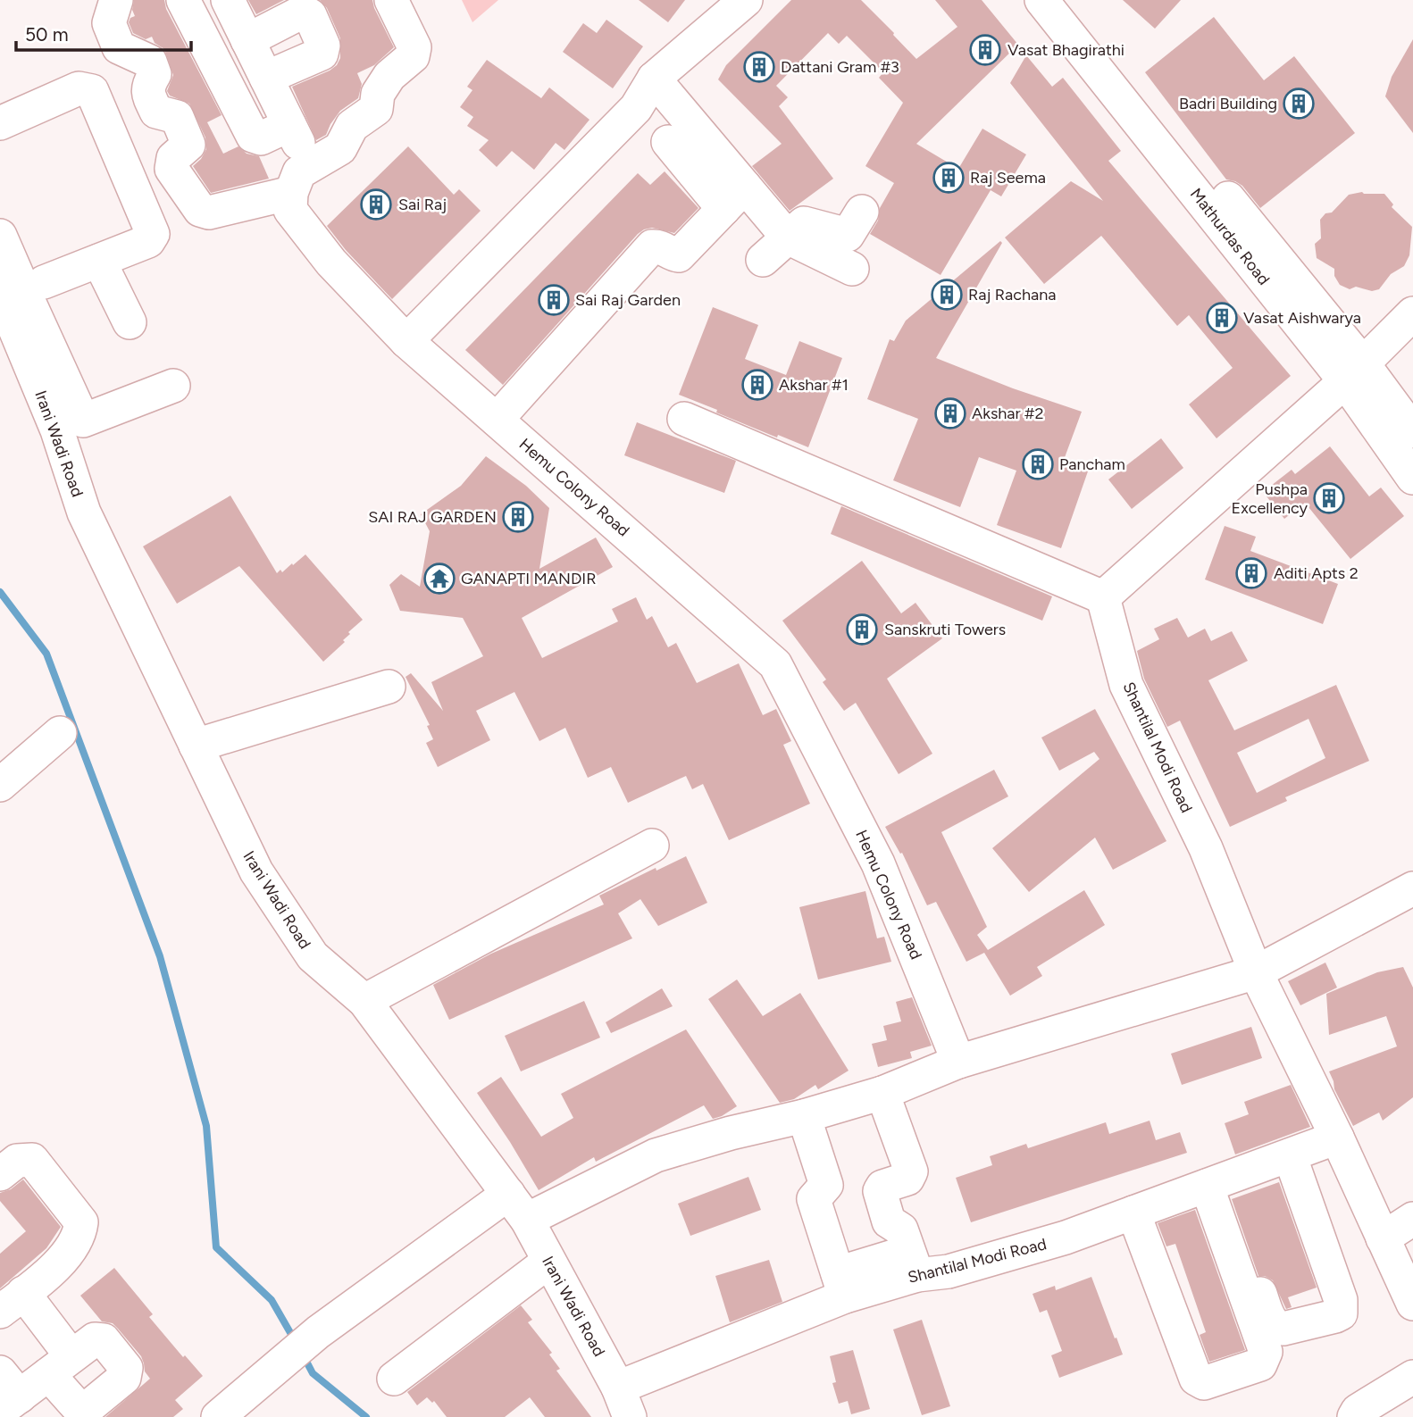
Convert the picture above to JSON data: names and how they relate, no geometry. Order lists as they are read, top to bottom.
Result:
{
  "streets": {
    "street": [
      "Mathurdas Road",
      "Irani Wadi Road",
      "Hemu Colony Road",
      "Shantilal Modi Road"
    ]
  },
  "crossings": [
    ["Irani Wadi Road", "Shantilal Modi Road"]
  ],
  "places": {
    "building": [
      "Vasat Bhagirathi",
      "Dattani Gram #3",
      "Badri Building",
      "Raj Seema",
      "Sai Raj",
      "Raj Rachana",
      "Sai Raj Garden",
      "Vasat Aishwarya",
      "Akshar #1",
      "Akshar #2",
      "Pancham",
      "Pushpa Excellency",
      "SAI RAJ GARDEN",
      "Aditi Apts 2",
      "Sanskruti Towers"
    ],
    "temple": ["GANAPTI MANDIR"]
  },
  "scale_bar": "50 m"
}
